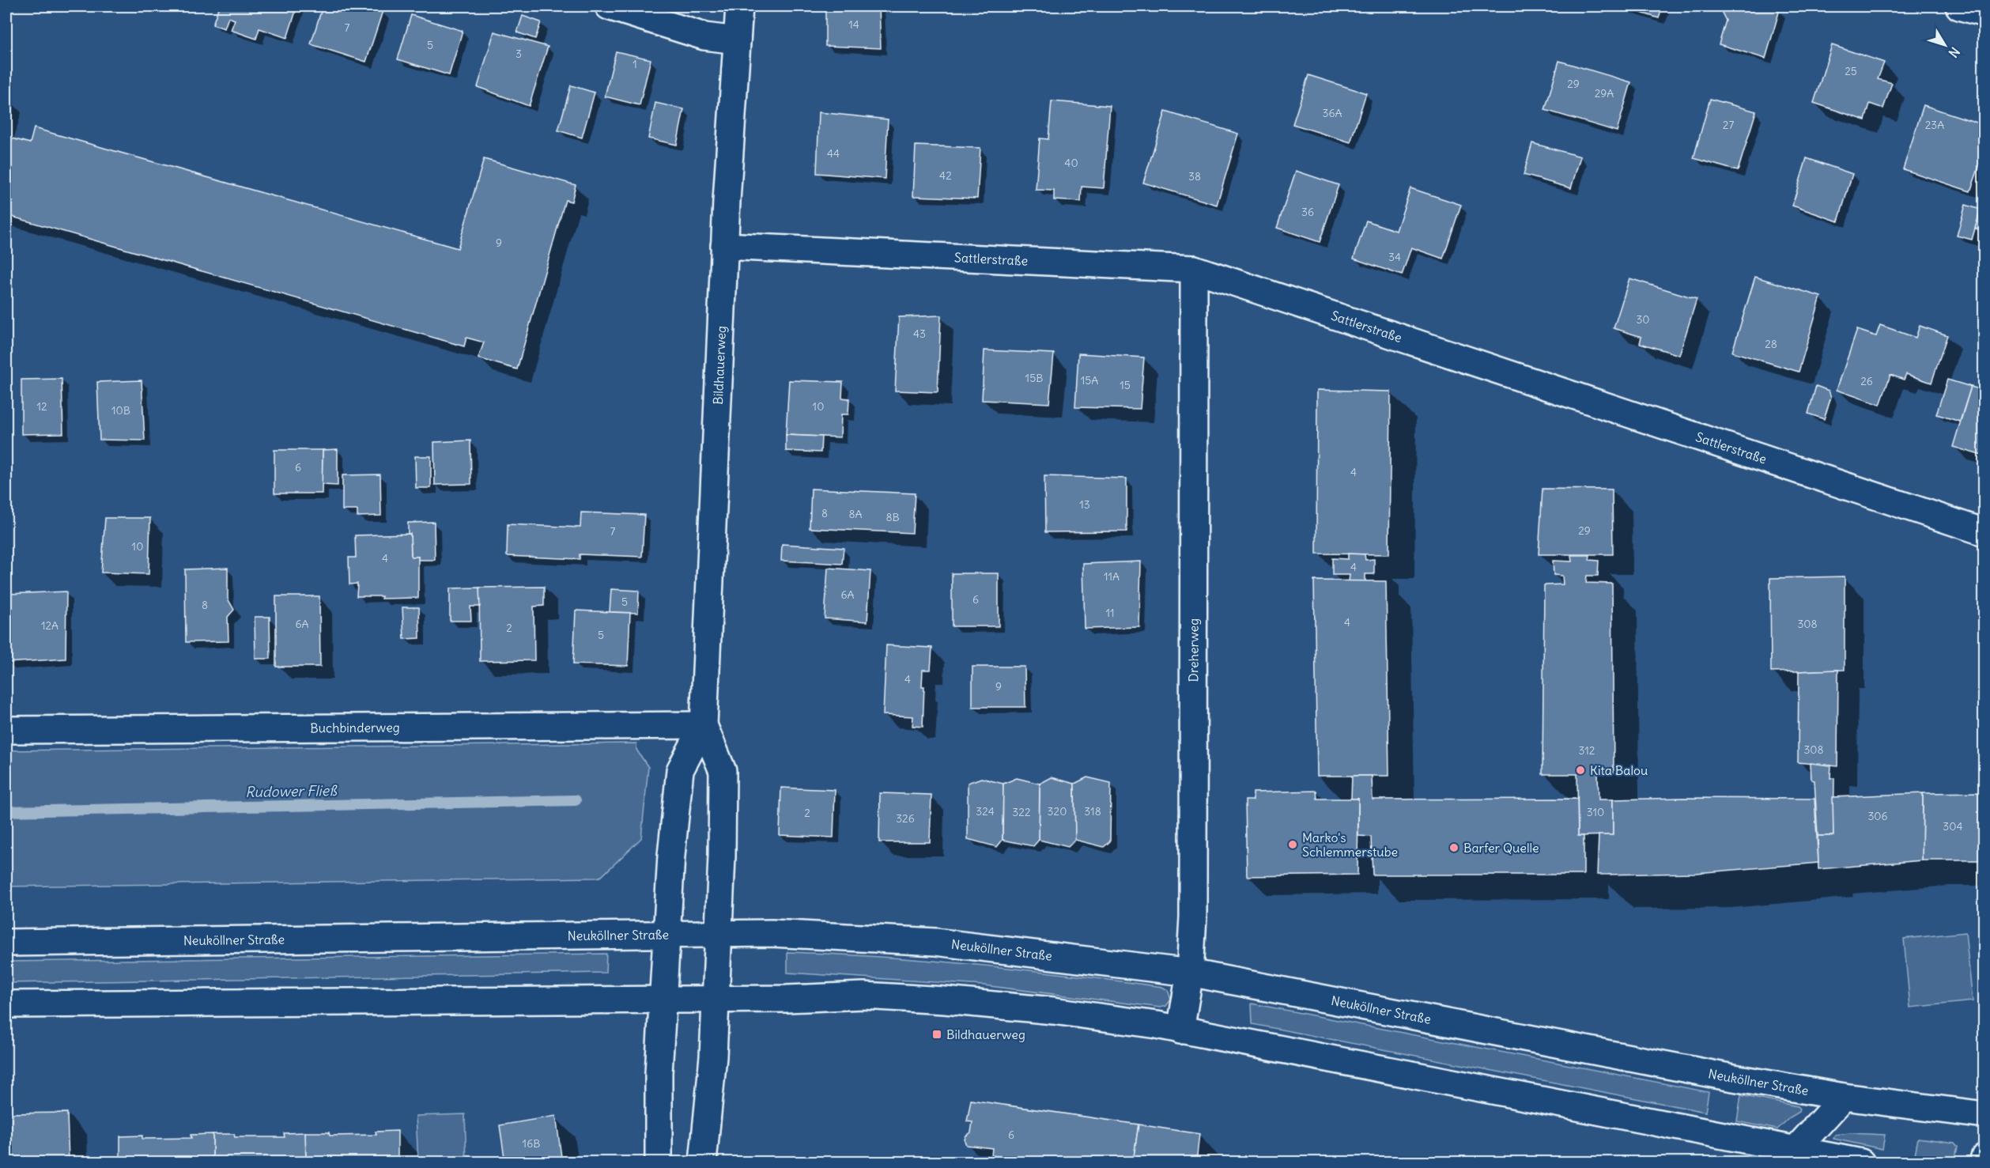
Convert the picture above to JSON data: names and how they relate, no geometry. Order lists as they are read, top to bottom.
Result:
{
  "streets": {
    "street": [
      "Sattlerstraße",
      "Bildhauerweg",
      "Dreherweg",
      "Buchbinderweg",
      "Neuköllner Straße"
    ]
  },
  "crossings": [
    ["Sattlerstraße", "Bildhauerweg"],
    ["Sattlerstraße", "Dreherweg"],
    ["Bildhauerweg", "Buchbinderweg"],
    ["Bildhauerweg", "Neuköllner Straße"],
    ["Dreherweg", "Neuköllner Straße"]
  ],
  "water": ["Rudower Fließ"],
  "places": {
    "other": ["Kita Balou", "Marko's Schlemmerstube", "Barfer Quelle"],
    "transit": ["Bildhauerweg"]
  },
  "house_numbers": [
    "14",
    "7",
    "5",
    "3",
    "1",
    "25",
    "29",
    "29A",
    "36A",
    "27",
    "23A",
    "44",
    "40",
    "42",
    "38",
    "36",
    "9",
    "34",
    "30",
    "43",
    "28",
    "15B",
    "15A",
    "26",
    "15",
    "12",
    "10",
    "10B",
    "6",
    "4",
    "13",
    "8",
    "8A",
    "8B",
    "29",
    "7",
    "10",
    "4",
    "4",
    "11A",
    "6A",
    "6",
    "5",
    "8",
    "11",
    "4",
    "6A",
    "308",
    "12A",
    "2",
    "5",
    "4",
    "9",
    "308",
    "312",
    "324",
    "320",
    "318",
    "322",
    "310",
    "2",
    "306",
    "326",
    "304",
    "6",
    "16B"
  ],
  "north": "bottom right"
}
